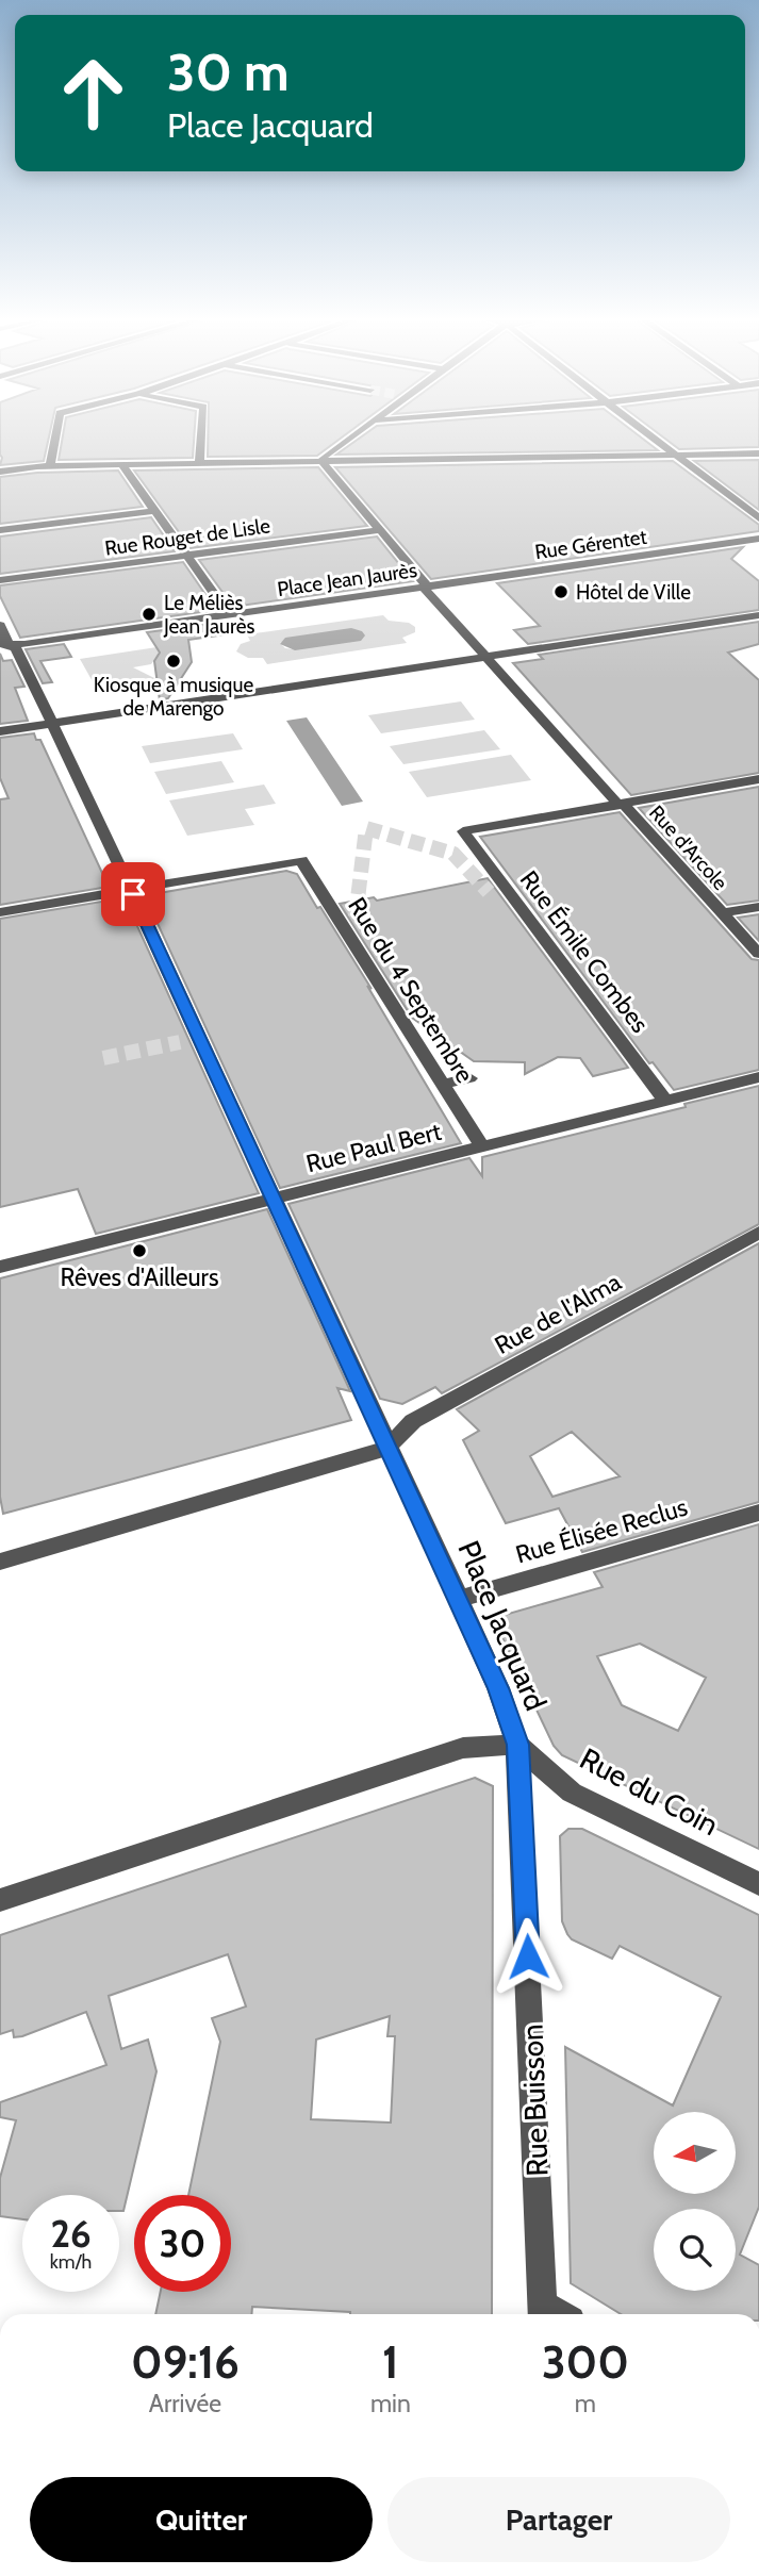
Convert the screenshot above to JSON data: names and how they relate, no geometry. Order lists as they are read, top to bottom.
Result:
{
  "streets": {
    "street": [
      "Rue Rouget de Lisle",
      "Rue Gérentet",
      "Place Jean Jaurès",
      "Rue d'Arcole",
      "Rue Émile Combes",
      "Rue du 4 Septembre",
      "Rue Paul Bert",
      "Rue de l'Alma",
      "Rue Élisée Reclus",
      "Place Jacquard",
      "Rue du Coin",
      "Rue Buisson"
    ]
  },
  "crossings": [
    ["Rue Gérentet", "Place Jean Jaurès"],
    ["Place Jean Jaurès", "Rue d'Arcole"],
    ["Place Jean Jaurès", "Rue Émile Combes"],
    ["Rue d'Arcole", "Rue Émile Combes"],
    ["Rue Émile Combes", "Rue Paul Bert"],
    ["Rue du 4 Septembre", "Rue Paul Bert"],
    ["Rue du 4 Septembre", "Place Jacquard"],
    ["Rue Paul Bert", "Place Jacquard"],
    ["Rue de l'Alma", "Place Jacquard"],
    ["Rue Élisée Reclus", "Place Jacquard"],
    ["Place Jacquard", "Rue du Coin"],
    ["Place Jacquard", "Rue Buisson"],
    ["Rue du Coin", "Rue Buisson"]
  ],
  "places": [
    "Hôtel de Ville",
    "Le Méliès Jean Jaurès",
    "Kiosque à musique de Marengo",
    "Rêves d'Ailleurs"
  ],
  "north": "left",
  "page": {
    "turn": ["30 m", "Place Jacquard"],
    "speed": "26 km/h",
    "limit": "30",
    "eta": [
      "09:16",
      "Arrivée",
      "1",
      "min",
      "300",
      "m"
    ],
    "buttons": ["Quitter", "Partager"]
  }
}
